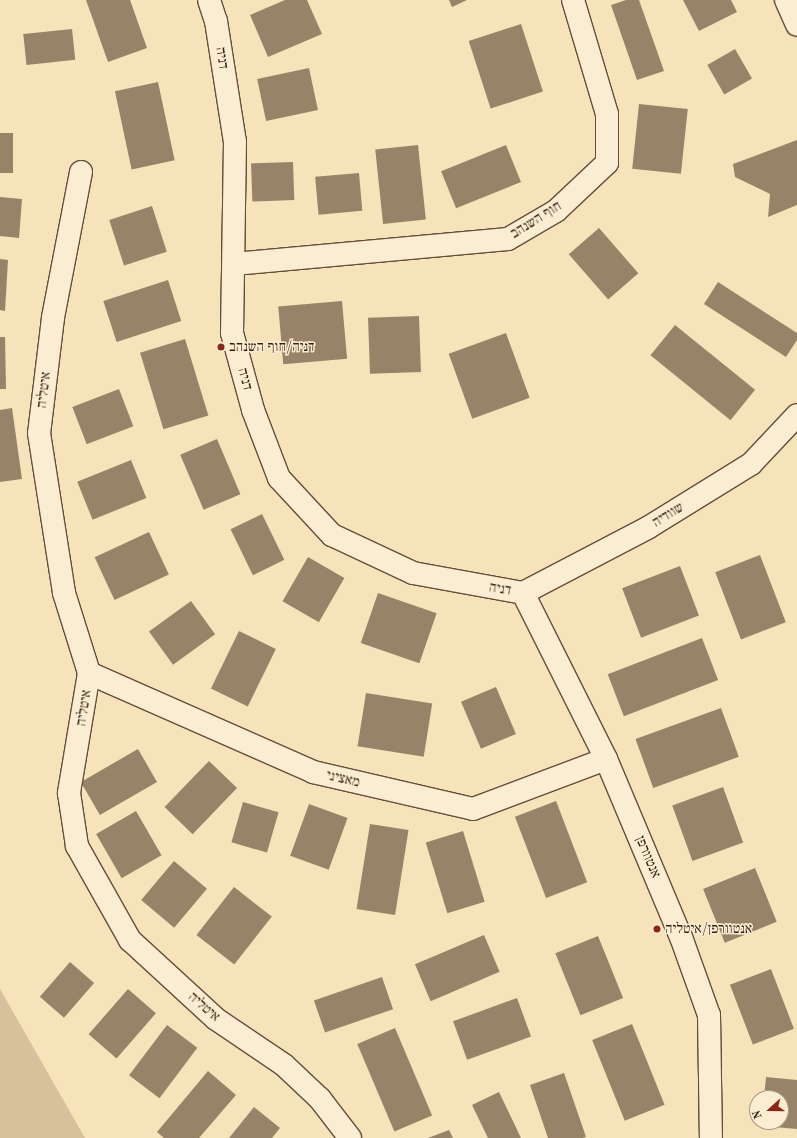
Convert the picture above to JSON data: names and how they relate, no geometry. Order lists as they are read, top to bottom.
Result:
{
  "streets": {
    "street": [
      "דניה",
      "חוף השנהב",
      "איטליה",
      "שוודיה",
      "מאציני",
      "אנטוורפן"
    ]
  },
  "crossings": [
    ["דניה", "חוף השנהב"],
    ["דניה", "שוודיה"],
    ["דניה", "אנטוורפן"],
    ["איטליה", "מאציני"],
    ["שוודיה", "אנטוורפן"],
    ["מאציני", "אנטוורפן"]
  ],
  "places": ["דניה/חוף השנהב", "אנטוורפן/איטליה"],
  "north": "left"
}
